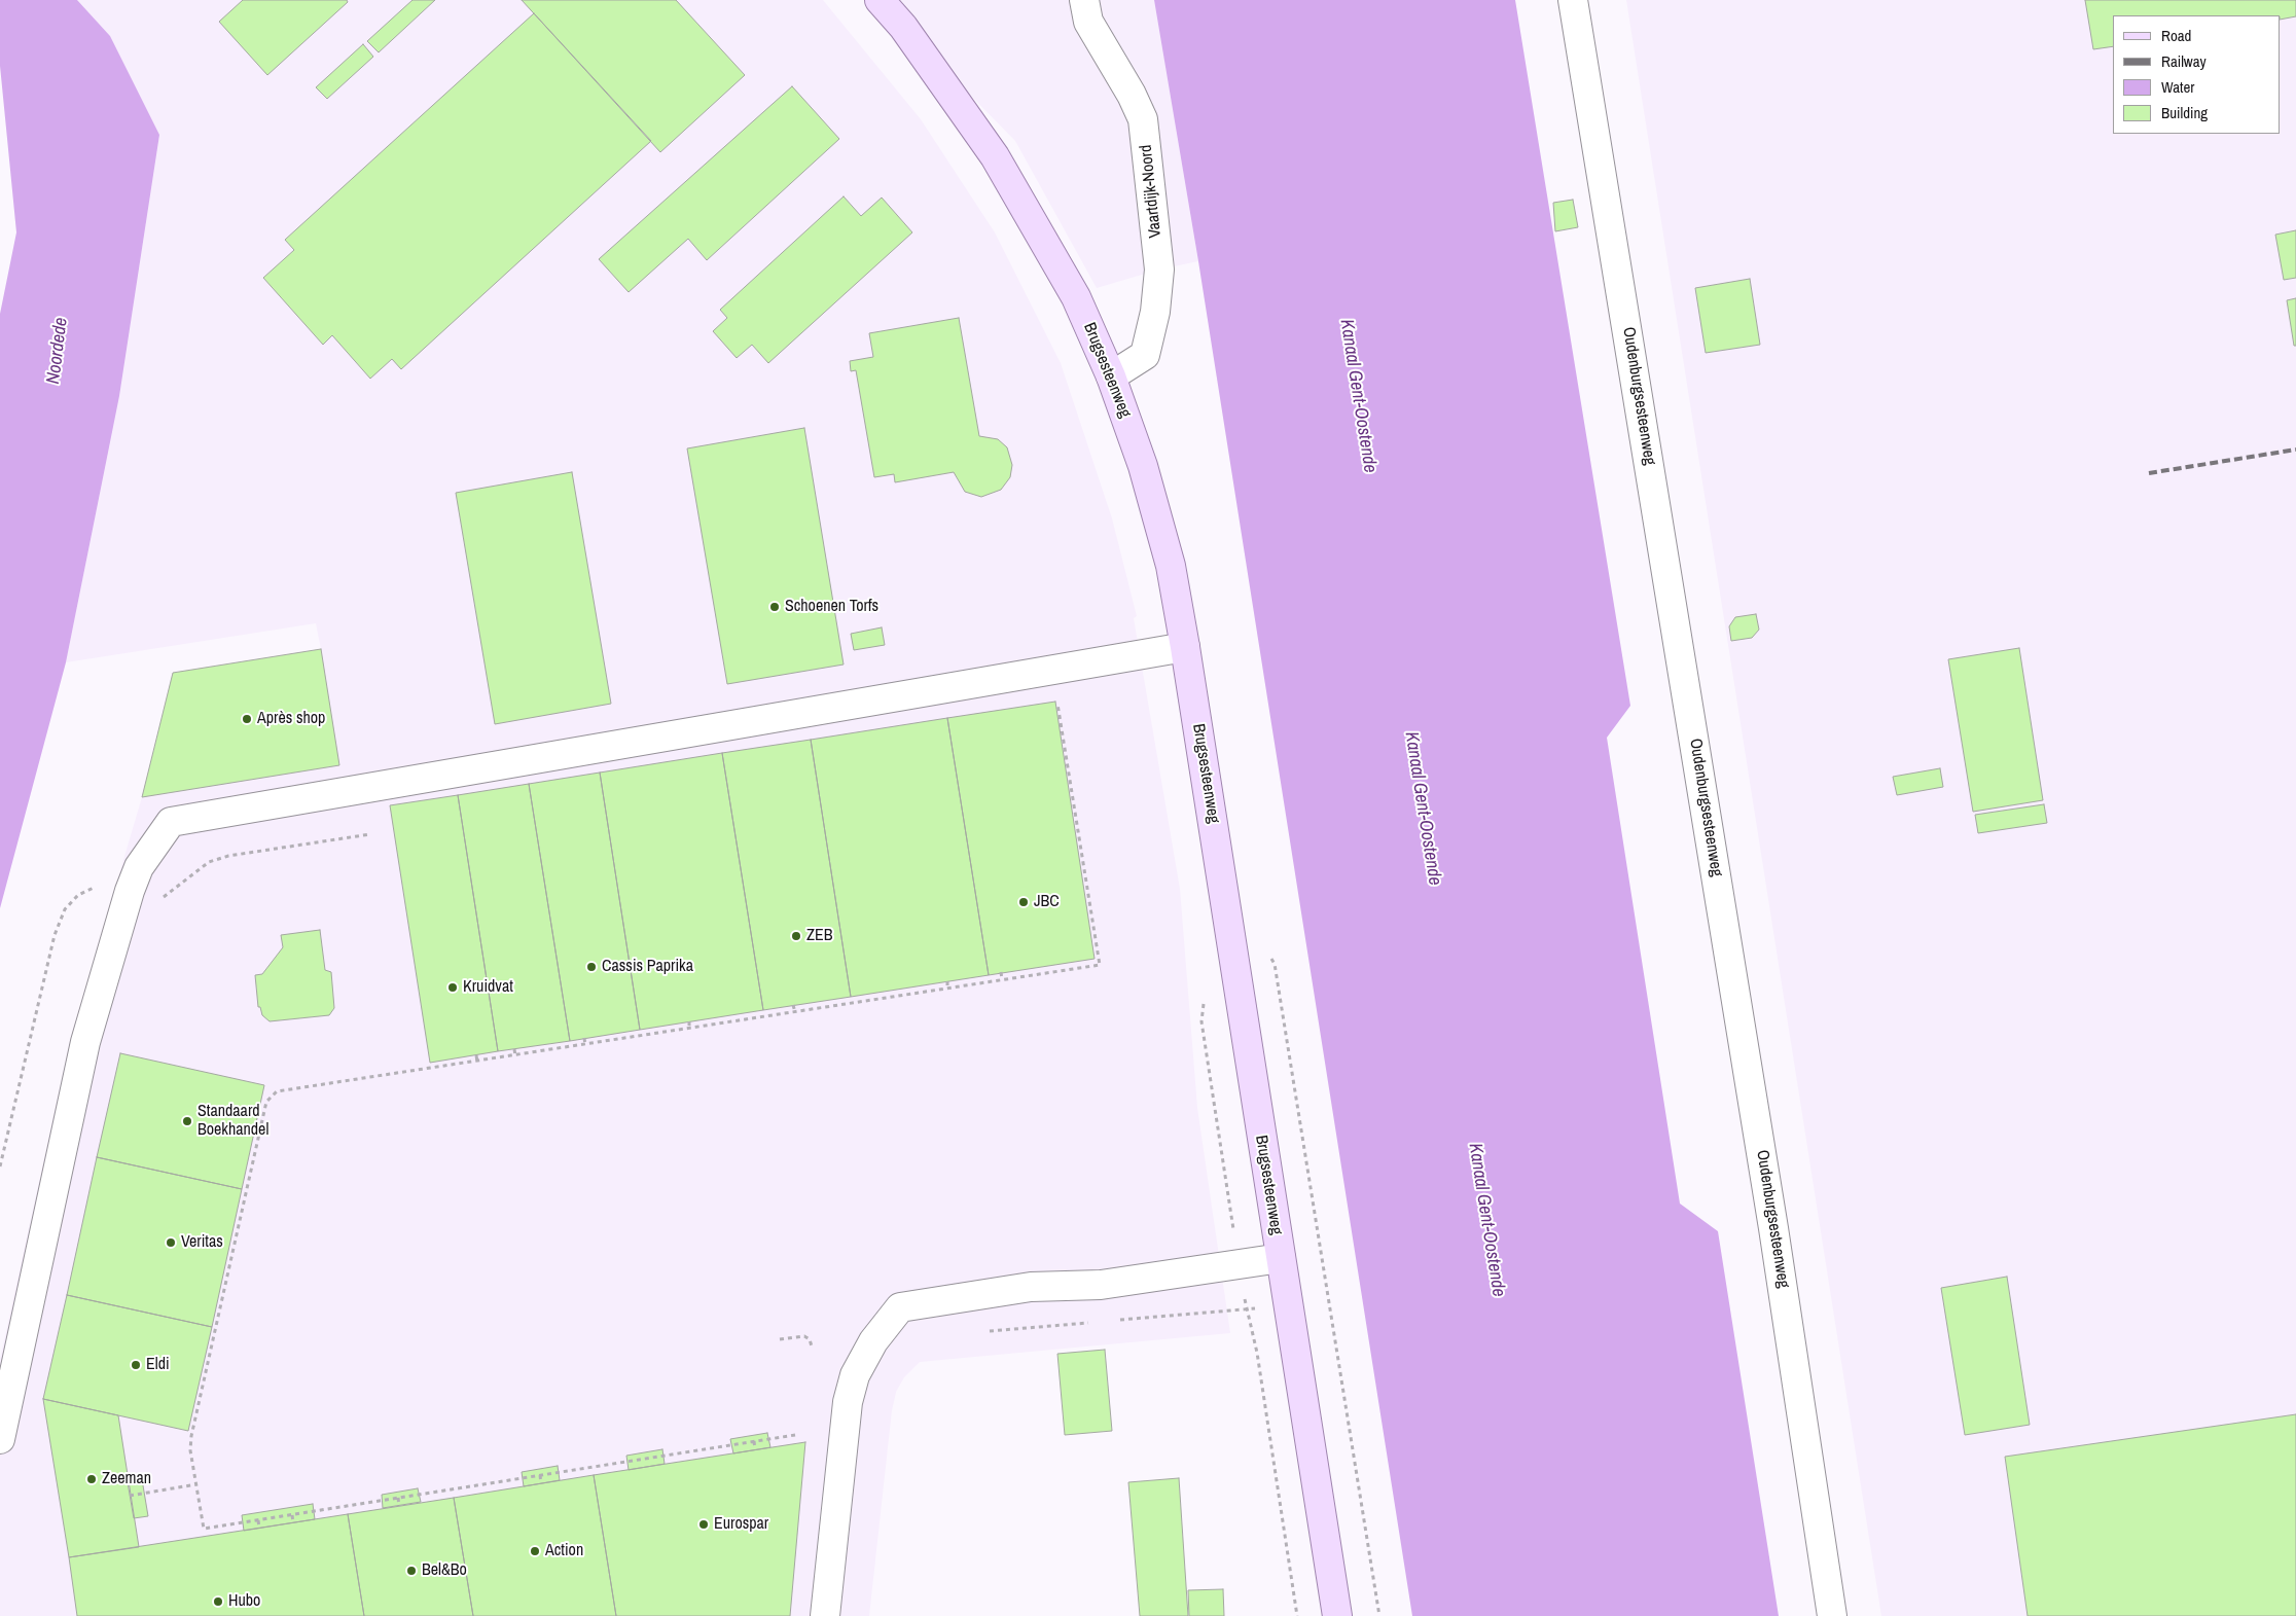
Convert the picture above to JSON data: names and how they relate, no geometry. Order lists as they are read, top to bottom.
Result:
{
  "streets": {
    "main road": ["Brugsesteenweg"],
    "street": ["Vaartdijk-Noord", "Oudenburgsesteenweg"]
  },
  "crossings": [
    ["Vaartdijk-Noord", "Brugsesteenweg"]
  ],
  "water": ["Noordede", "Kanaal Gent-Oostende"],
  "places": [
    "Schoenen Torfs",
    "Après shop",
    "JBC",
    "ZEB",
    "Cassis Paprika",
    "Kruidvat",
    "Standaard Boekhandel",
    "Veritas",
    "Eldi",
    "Zeeman",
    "Eurospar",
    "Action",
    "Bel&Bo",
    "Hubo"
  ],
  "legend": [
    "Road",
    "Railway",
    "Water",
    "Building"
  ]
}
